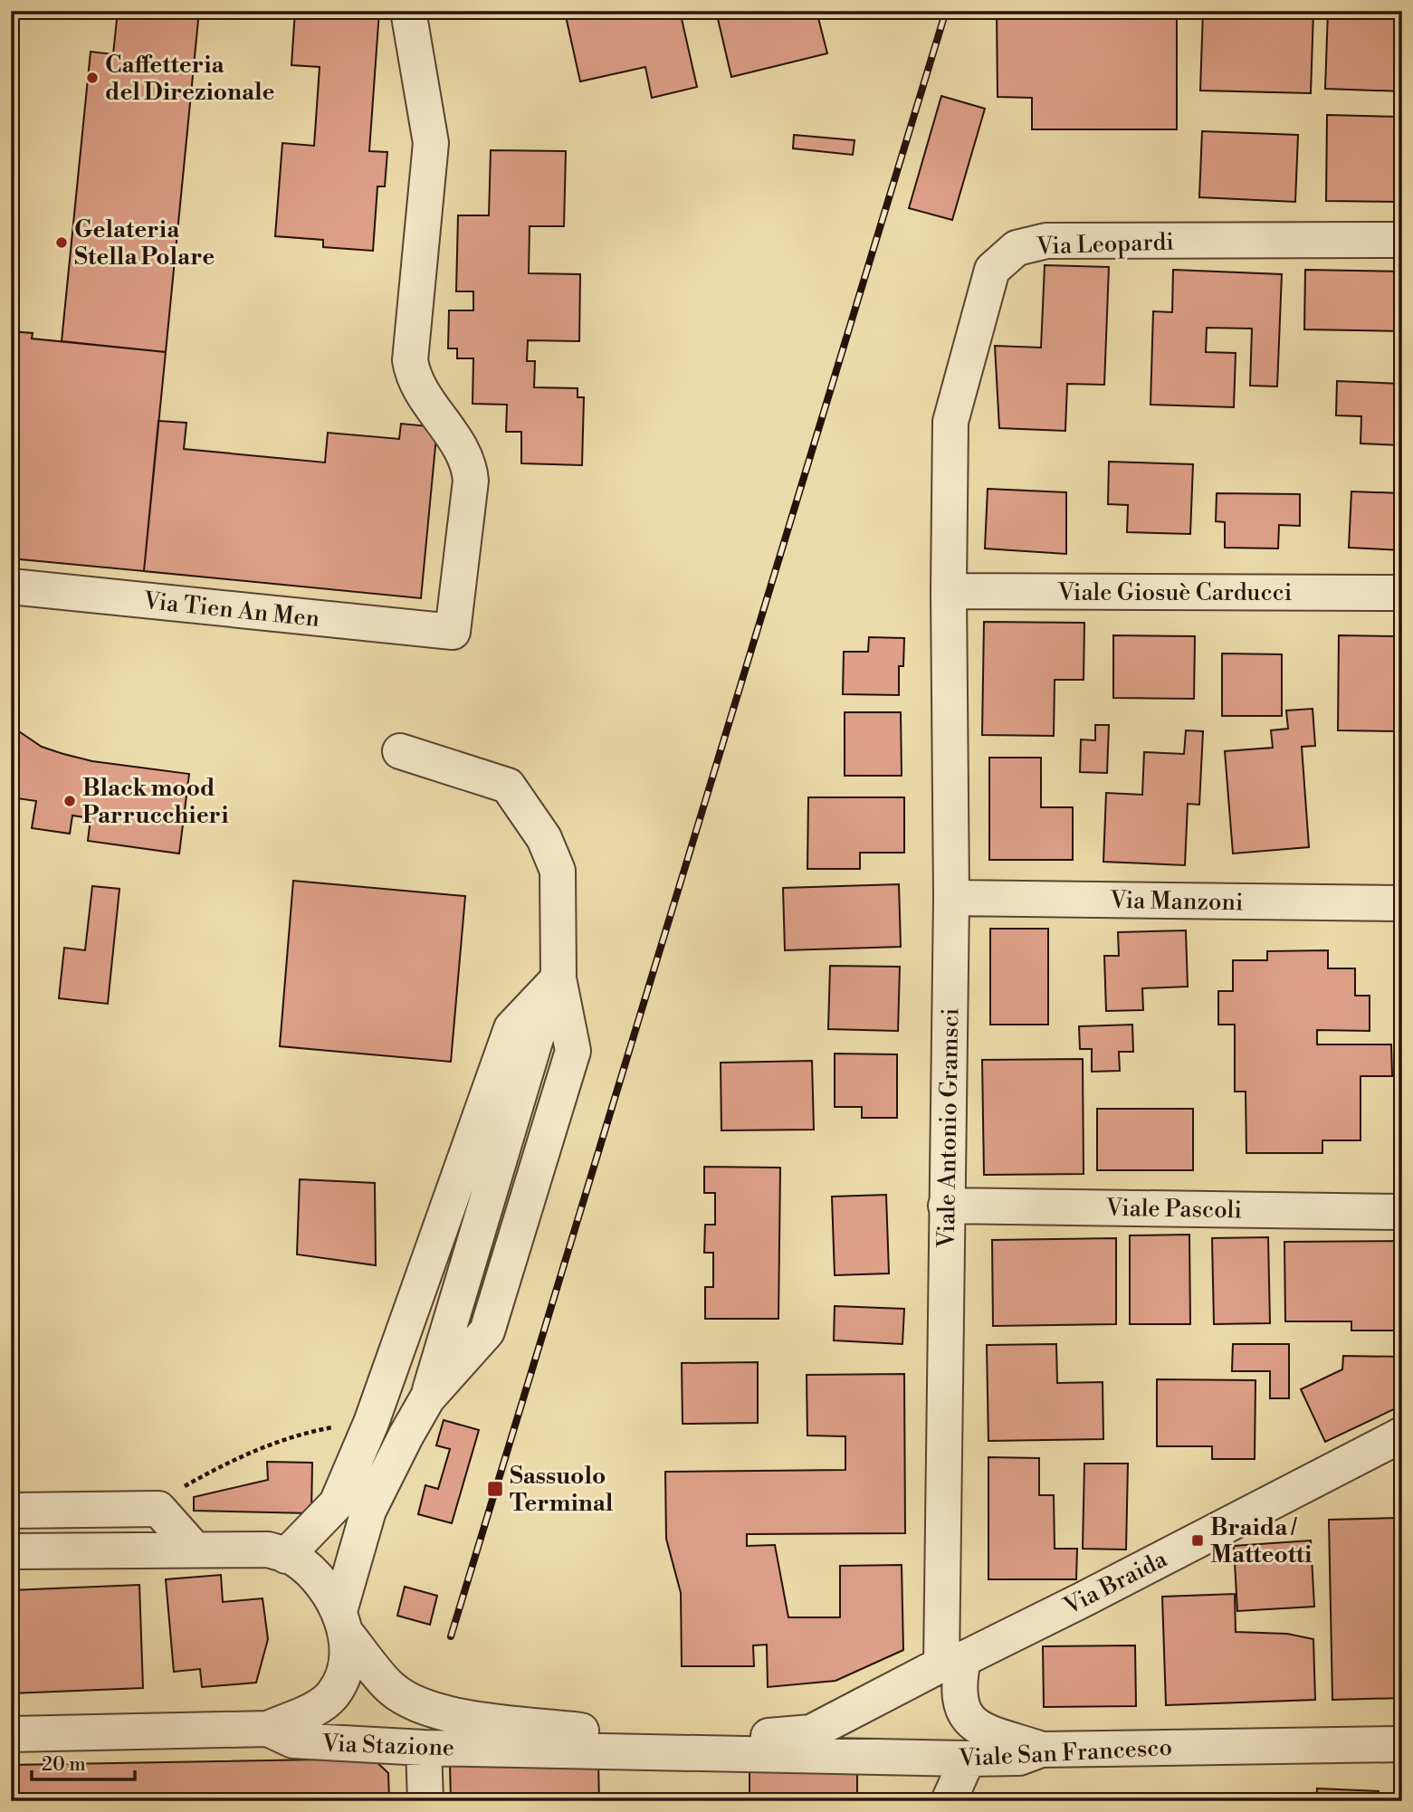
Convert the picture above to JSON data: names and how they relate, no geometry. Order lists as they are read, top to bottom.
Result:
{
  "streets": {
    "street": [
      "Via Leopardi",
      "Viale Giosuè Carducci",
      "Via Tien An Men",
      "Via Manzoni",
      "Viale Antonio Gramsci",
      "Viale Pascoli",
      "Via Braida",
      "Via Stazione",
      "Viale San Francesco"
    ]
  },
  "crossings": [
    ["Via Leopardi", "Viale Giosuè Carducci"],
    ["Via Leopardi", "Viale Antonio Gramsci"],
    ["Viale Giosuè Carducci", "Viale Antonio Gramsci"],
    ["Via Manzoni", "Viale Antonio Gramsci"],
    ["Viale Antonio Gramsci", "Viale Pascoli"],
    ["Viale Antonio Gramsci", "Via Braida"],
    ["Via Braida", "Via Stazione"],
    ["Via Braida", "Viale San Francesco"],
    ["Via Stazione", "Viale San Francesco"]
  ],
  "places": {
    "other": ["Caffetteria del Direzionale", "Gelateria Stella Polare", "Black mood Parrucchieri"],
    "transit": ["Sassuolo Terminal", "Braida / Matteotti"]
  },
  "scale_bar": "20 m"
}
